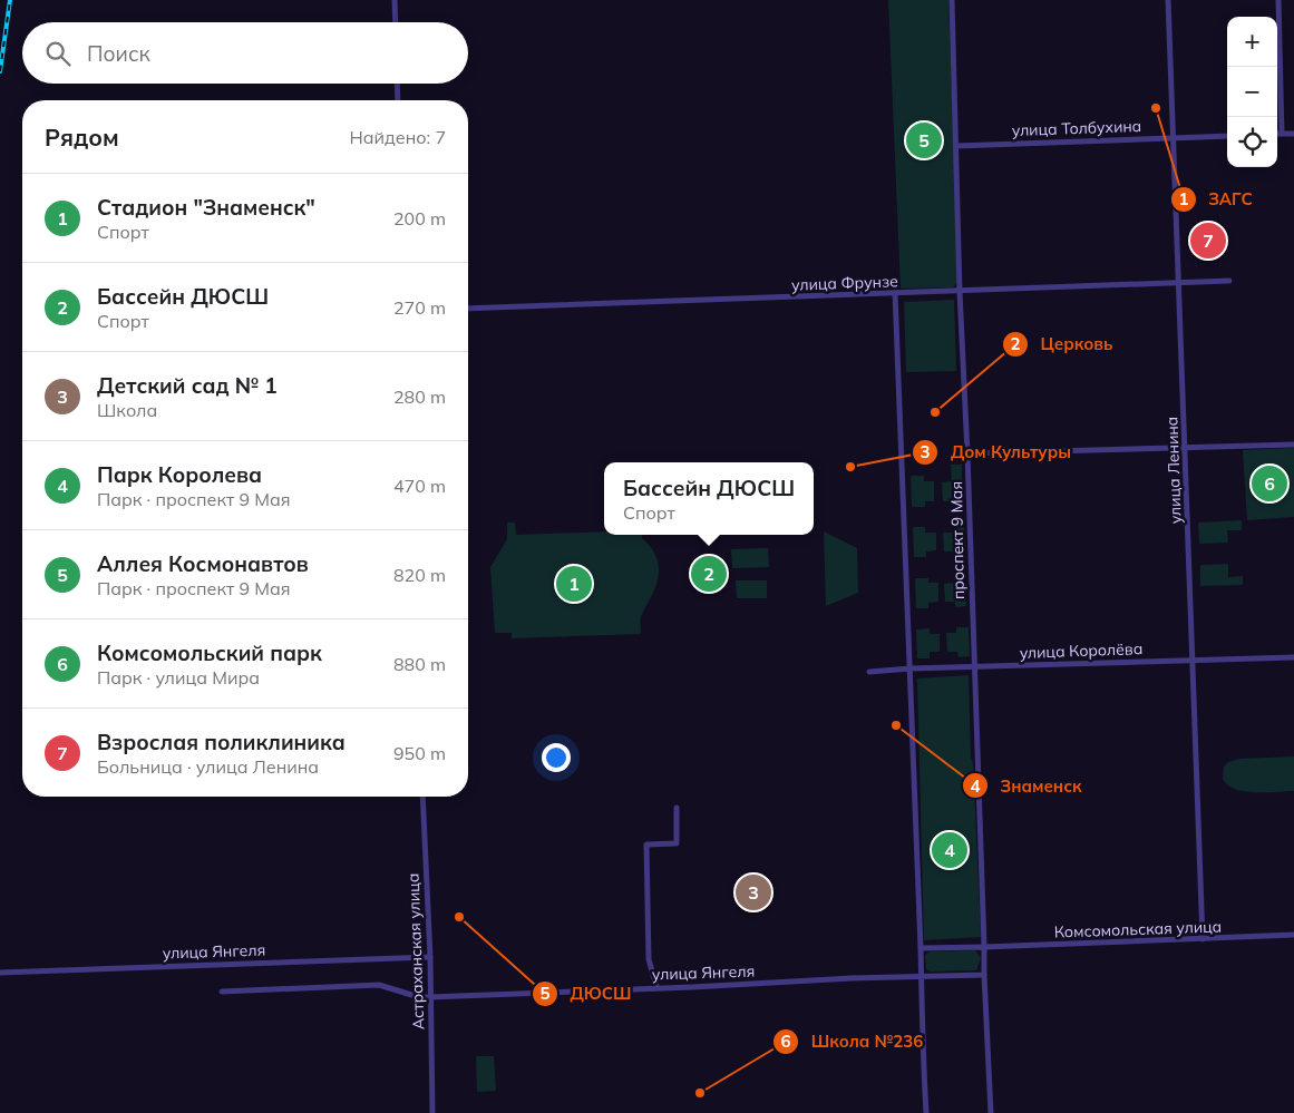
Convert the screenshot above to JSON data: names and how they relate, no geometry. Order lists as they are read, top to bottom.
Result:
{
  "streets": {
    "street": [
      "улица Толбухина",
      "улица Фрунзе",
      "улица Ленина",
      "проспект 9 Мая",
      "улица Королёва",
      "Комсомольская улица",
      "улица Янгеля",
      "Астраханская улица"
    ]
  },
  "crossings": [
    ["улица Толбухина", "улица Ленина"],
    ["улица Толбухина", "проспект 9 Мая"],
    ["улица Фрунзе", "улица Ленина"],
    ["улица Фрунзе", "проспект 9 Мая"],
    ["улица Ленина", "улица Королёва"],
    ["улица Ленина", "Комсомольская улица"],
    ["проспект 9 Мая", "улица Королёва"],
    ["проспект 9 Мая", "Комсомольская улица"],
    ["проспект 9 Мая", "улица Янгеля"],
    ["улица Янгеля", "Астраханская улица"]
  ],
  "places": [
    "ЗАГС",
    "Церковь",
    "Дом Культуры",
    "Знаменск",
    "ДЮСШ",
    "Школа №236"
  ],
  "page": {
    "map_buttons": ["+", "−"],
    "search": "Поиск",
    "heading": ["Рядом", "Найдено: 7"],
    "pins": [
      "5",
      "7",
      "6",
      "2",
      "1",
      "4",
      "3"
    ],
    "list": [
      {
        "mark": "1",
        "name": "Стадион \"Знаменск\"",
        "note": "Спорт",
        "value": "200 m"
      },
      {
        "mark": "2",
        "name": "Бассейн ДЮСШ",
        "note": "Спорт",
        "value": "270 m"
      },
      {
        "mark": "3",
        "name": "Детский сад № 1",
        "note": "Школа",
        "value": "280 m"
      },
      {
        "mark": "4",
        "name": "Парк Королева",
        "note": "Парк · проспект 9 Мая",
        "value": "470 m"
      },
      {
        "mark": "5",
        "name": "Аллея Космонавтов",
        "note": "Парк · проспект 9 Мая",
        "value": "820 m"
      },
      {
        "mark": "6",
        "name": "Комсомольский парк",
        "note": "Парк · улица Мира",
        "value": "880 m"
      },
      {
        "mark": "7",
        "name": "Взрослая поликлиника",
        "note": "Больница · улица Ленина",
        "value": "950 m"
      }
    ],
    "popup": ["Бассейн ДЮСШ", "Спорт"]
  }
}
